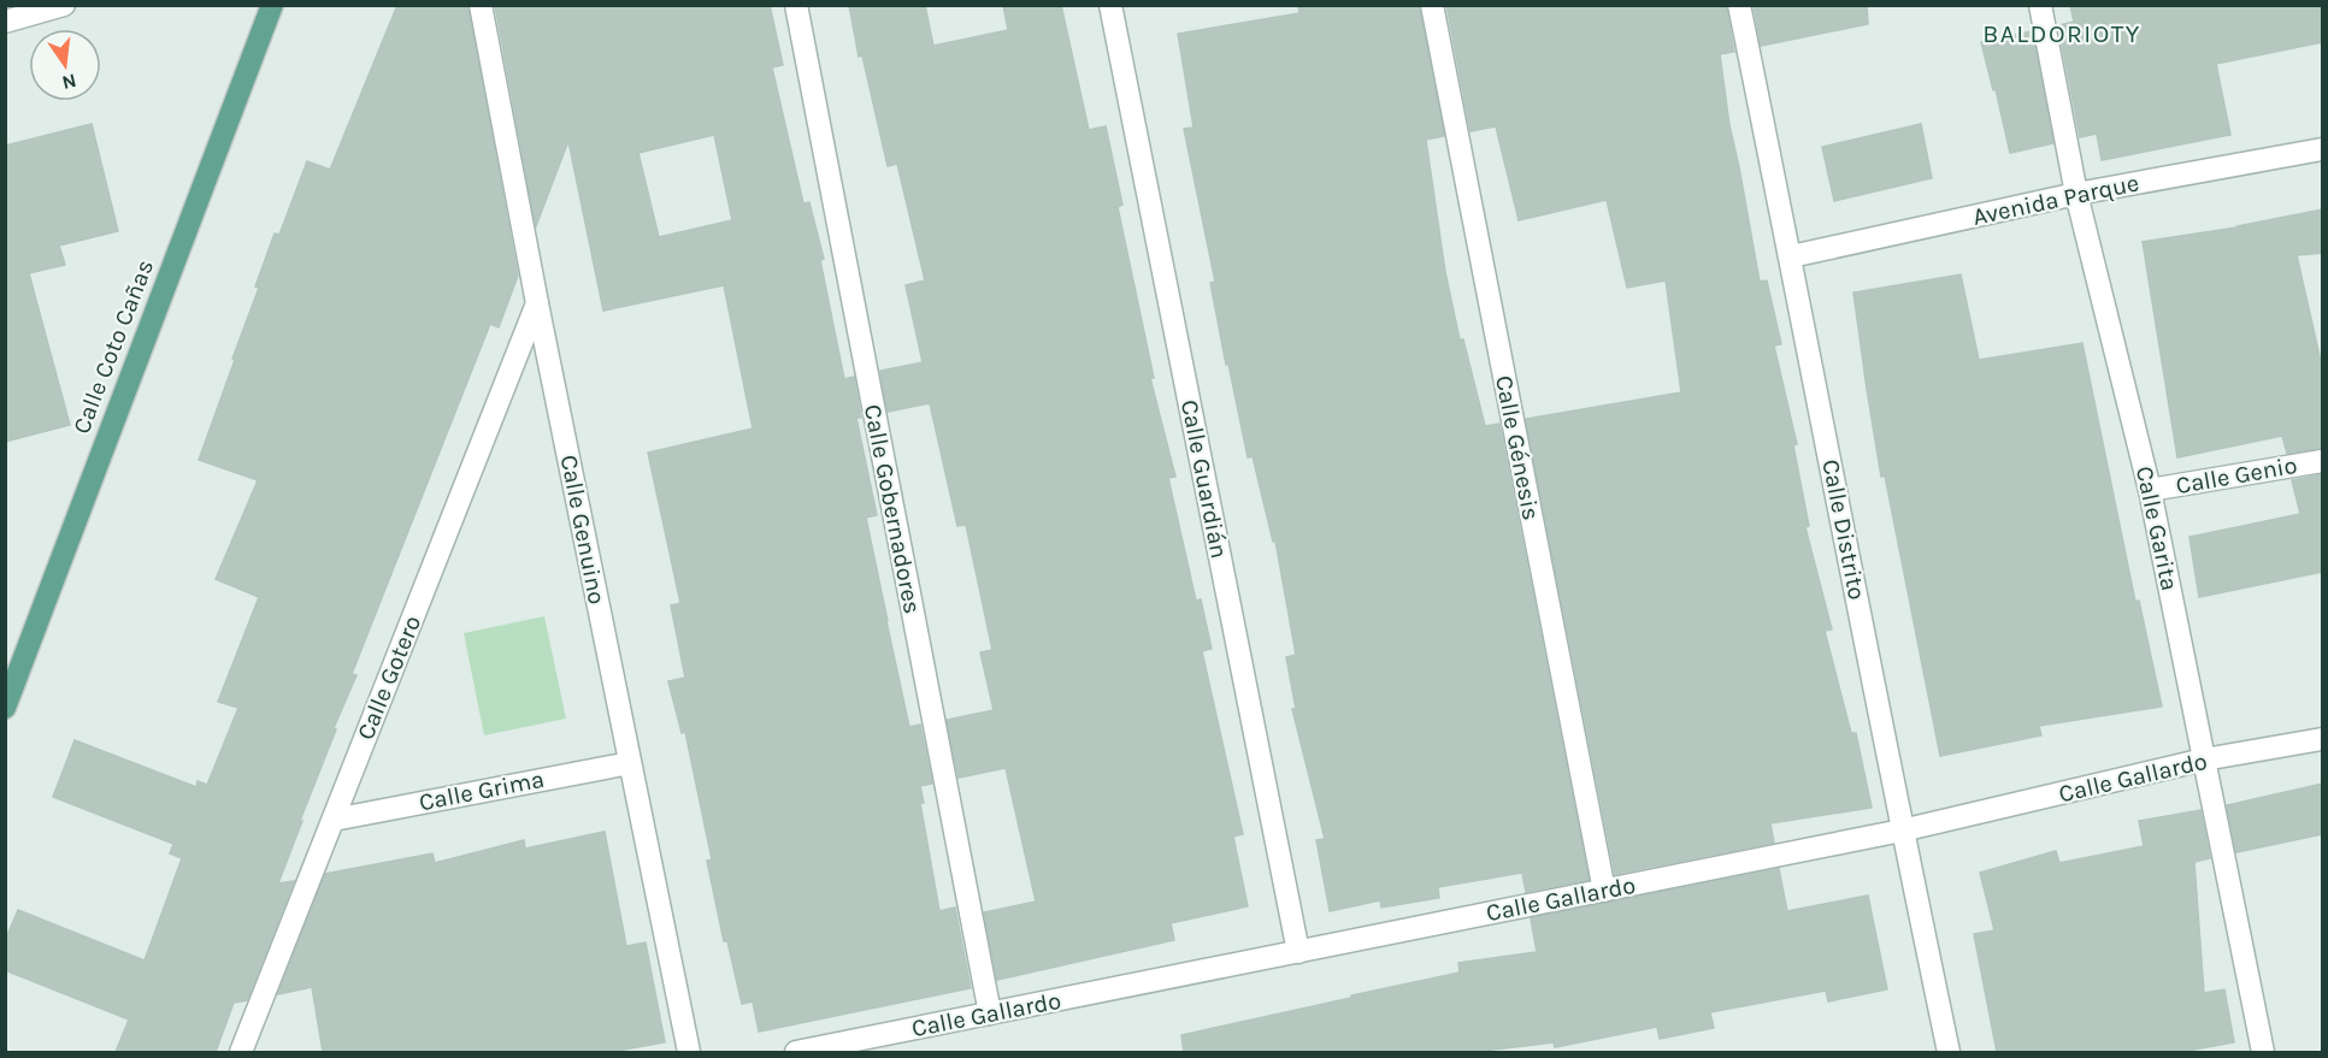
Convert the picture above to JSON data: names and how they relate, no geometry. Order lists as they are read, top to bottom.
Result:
{
  "streets": {
    "main road": ["Calle Coto Cañas"],
    "street": [
      "Avenida Parque",
      "Calle Génesis",
      "Calle Genio",
      "Calle Guardián",
      "Calle Gobernadores",
      "Calle Garita",
      "Calle Genuino",
      "Calle Distrito",
      "Calle Gotero",
      "Calle Gallardo",
      "Calle Grima"
    ]
  },
  "crossings": [
    ["Avenida Parque", "Calle Garita"],
    ["Avenida Parque", "Calle Distrito"],
    ["Calle Génesis", "Calle Gallardo"],
    ["Calle Genio", "Calle Garita"],
    ["Calle Guardián", "Calle Gallardo"],
    ["Calle Gobernadores", "Calle Gallardo"],
    ["Calle Garita", "Calle Gallardo"],
    ["Calle Genuino", "Calle Gotero"],
    ["Calle Genuino", "Calle Grima"],
    ["Calle Distrito", "Calle Gallardo"],
    ["Calle Gotero", "Calle Grima"]
  ],
  "districts": ["BALDORIOTY"],
  "north": "bottom"
}
